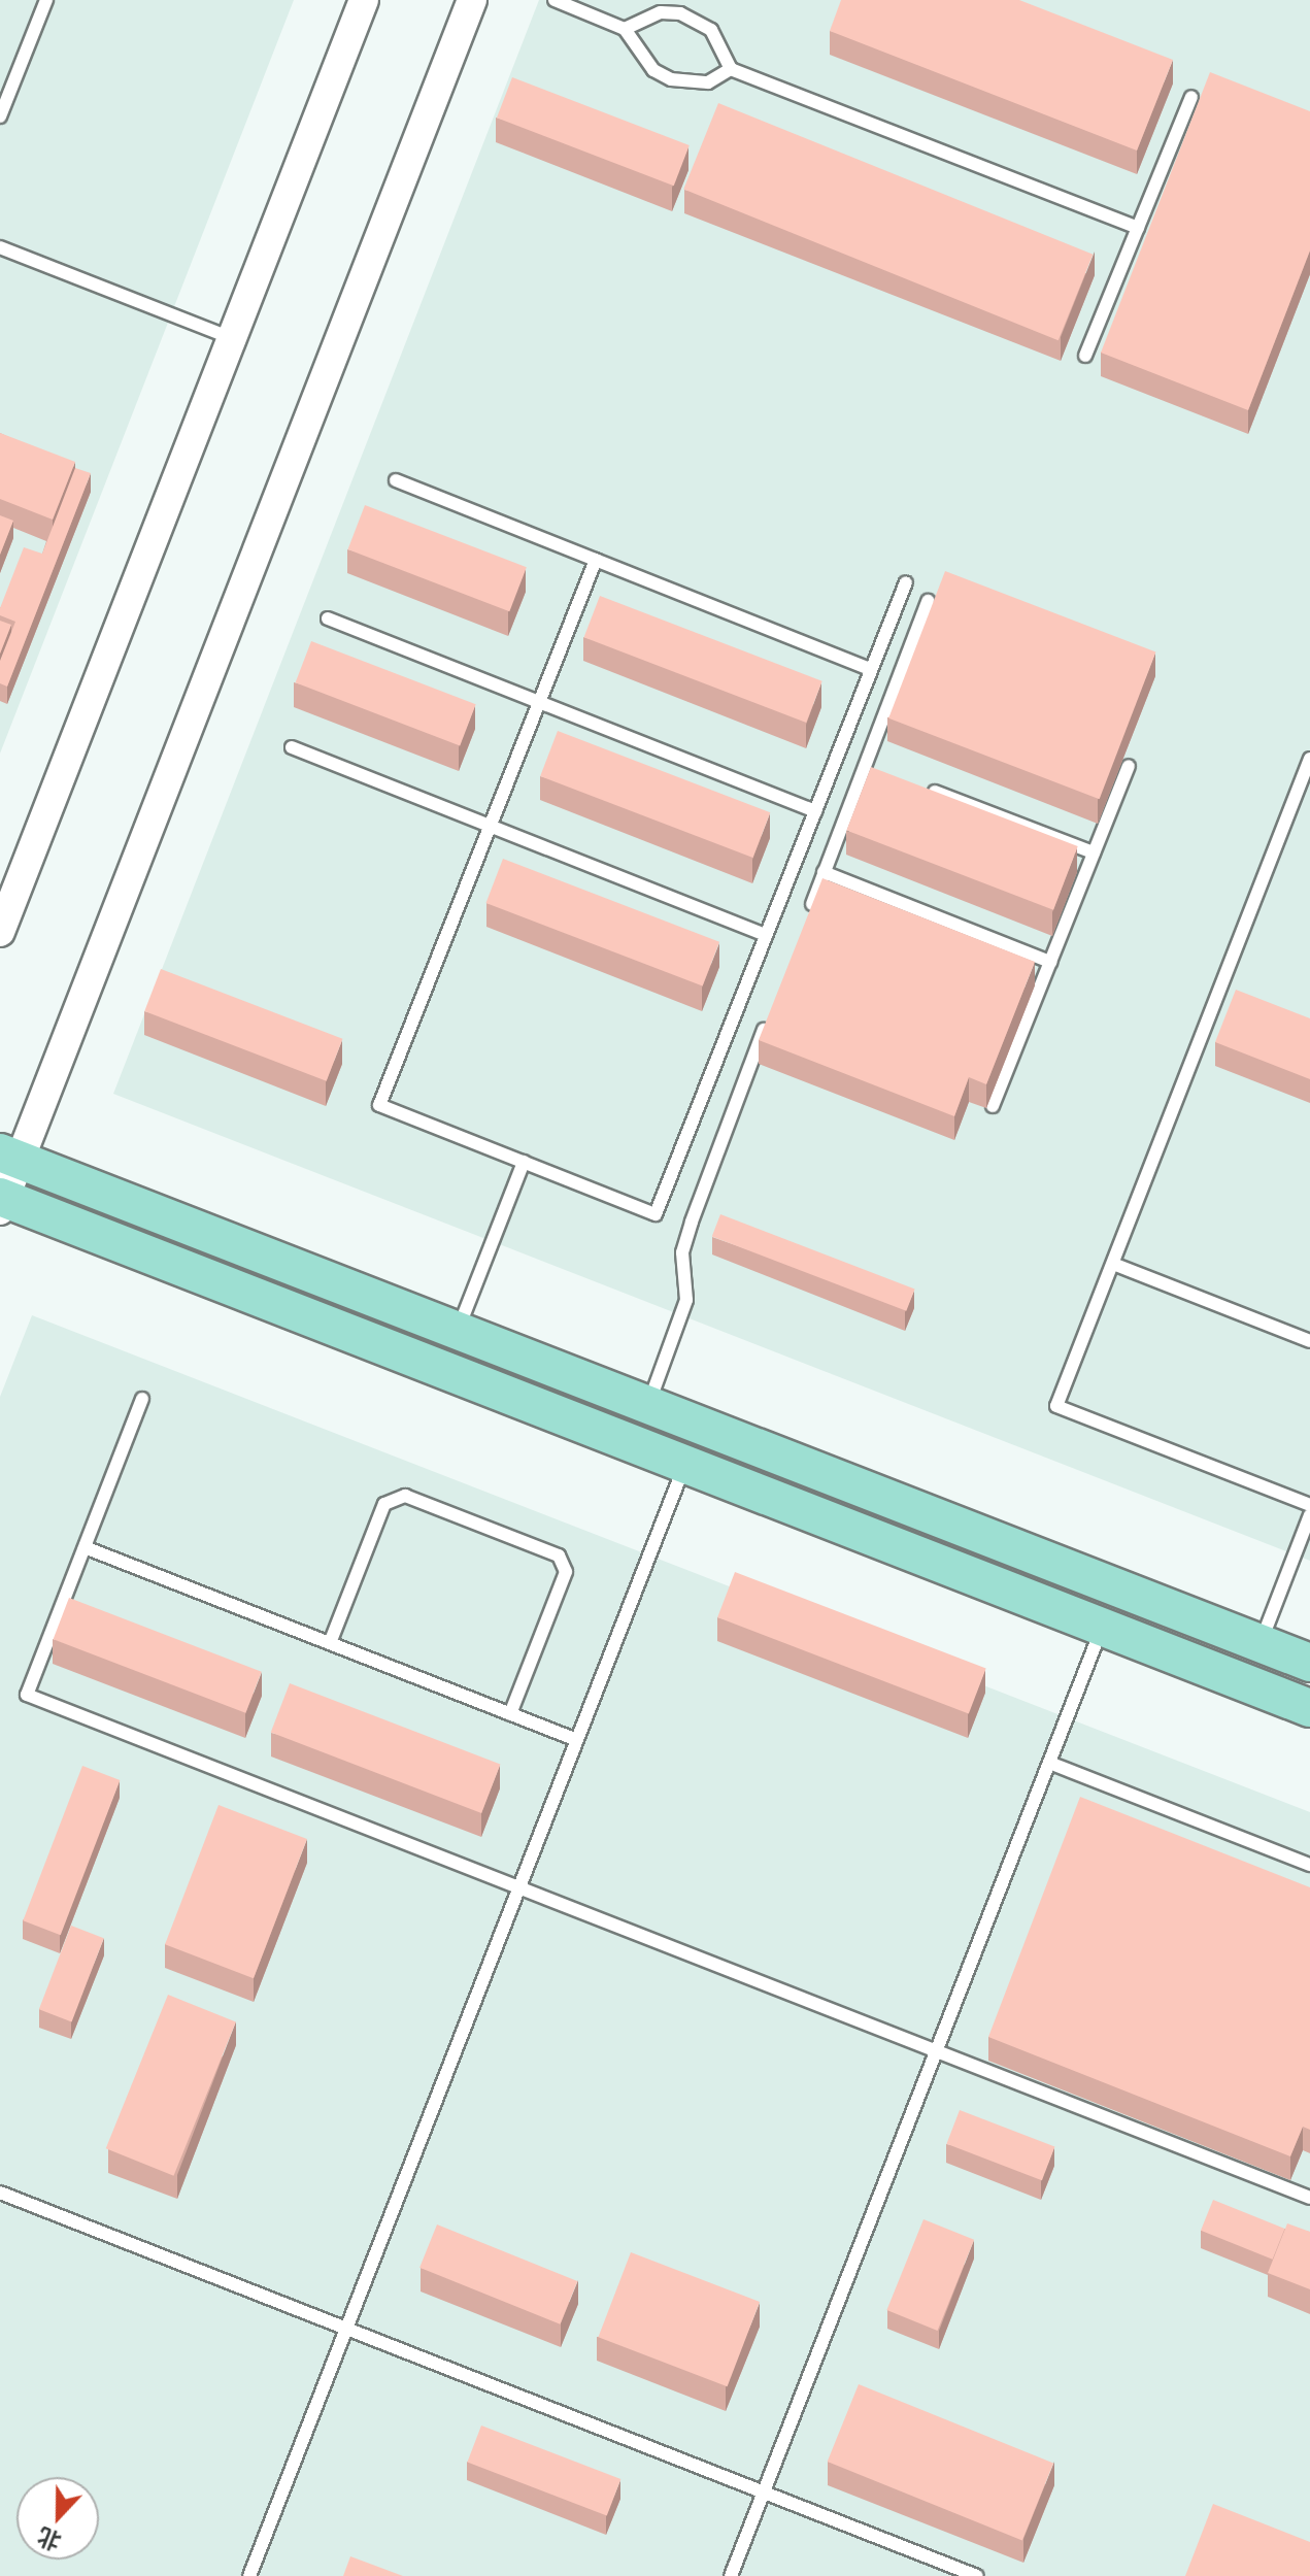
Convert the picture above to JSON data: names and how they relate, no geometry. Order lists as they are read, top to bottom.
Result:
{
  "north": "bottom"
}
